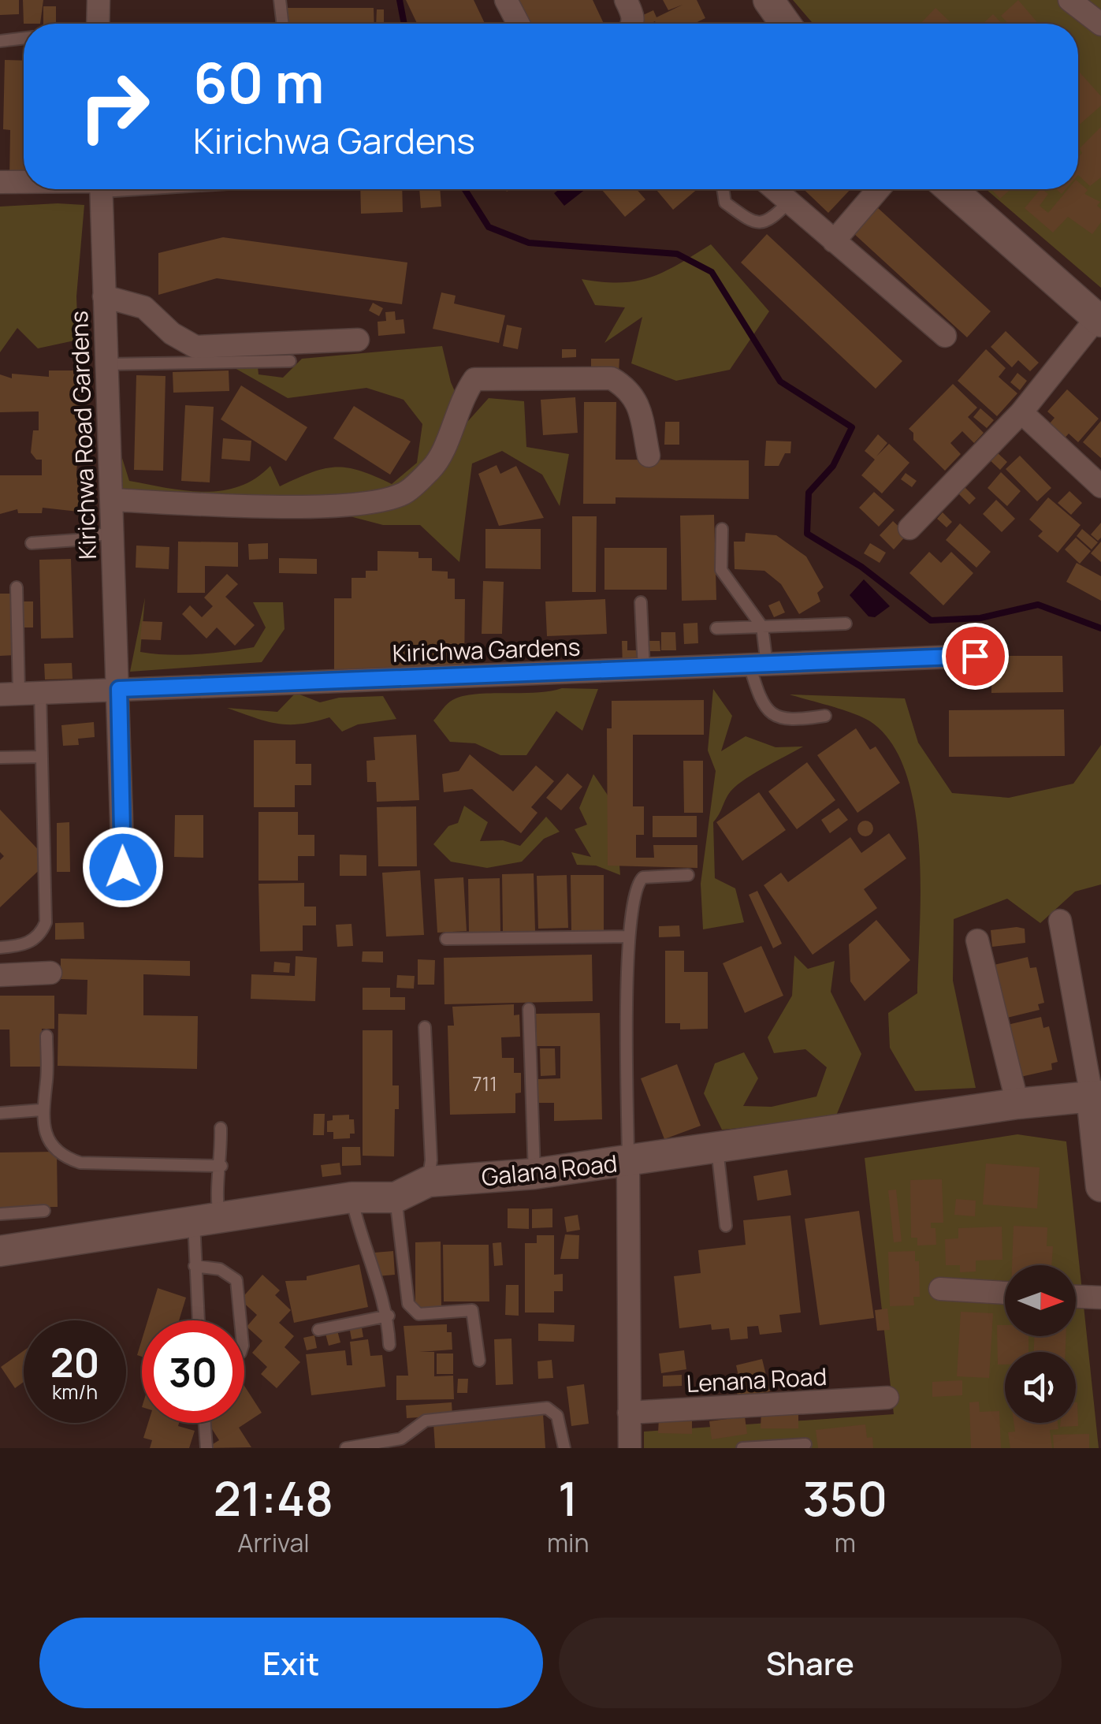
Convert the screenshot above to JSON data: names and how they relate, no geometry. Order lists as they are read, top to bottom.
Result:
{
  "streets": {
    "main road": ["Galana Road"],
    "street": ["Kirichwa Road Gardens", "Kirichwa Gardens", "Lenana Road"]
  },
  "crossings": [
    ["Kirichwa Road Gardens", "Kirichwa Gardens"]
  ],
  "house_numbers": ["711"],
  "north": "right",
  "page": {
    "turn": ["60 m", "Kirichwa Gardens"],
    "speed": "20 km/h",
    "limit": "30",
    "eta": [
      "21:48",
      "Arrival",
      "1",
      "min",
      "350",
      "m"
    ],
    "buttons": ["Exit", "Share"]
  }
}
